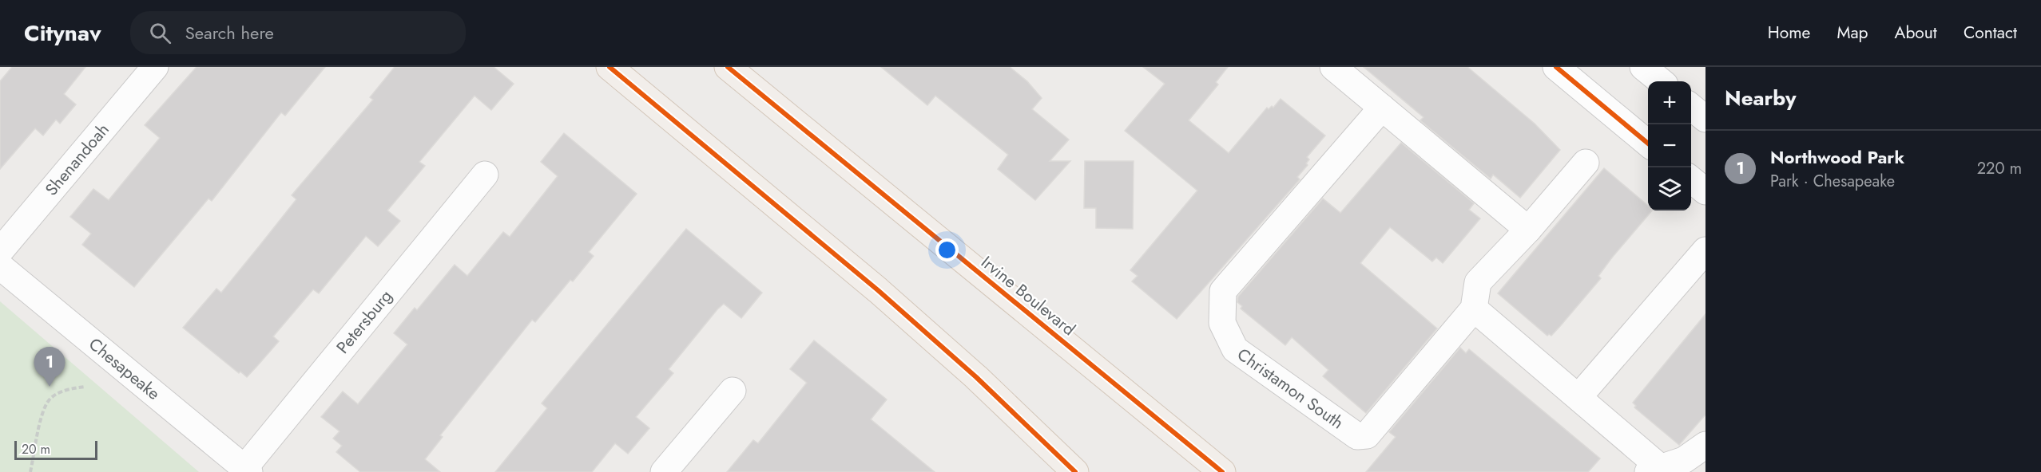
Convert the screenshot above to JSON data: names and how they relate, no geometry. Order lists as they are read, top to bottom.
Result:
{
  "streets": {
    "main road": ["Irvine Boulevard"],
    "street": [
      "Shenandoah",
      "Petersburg",
      "Chesapeake",
      "Christamon South"
    ]
  },
  "crossings": [
    ["Petersburg", "Chesapeake"]
  ],
  "scale_bar": "20 m",
  "page": {
    "header": "Citynav",
    "search": "Search here",
    "nav": [
      "Home",
      "Map",
      "About",
      "Contact"
    ],
    "heading": "Nearby",
    "map_buttons": ["+", "−"],
    "list": [
      {
        "mark": "1",
        "name": "Northwood Park",
        "note": "Park · Chesapeake",
        "value": "220 m"
      }
    ],
    "pins": "1",
    "scale": "20 m"
  }
}
